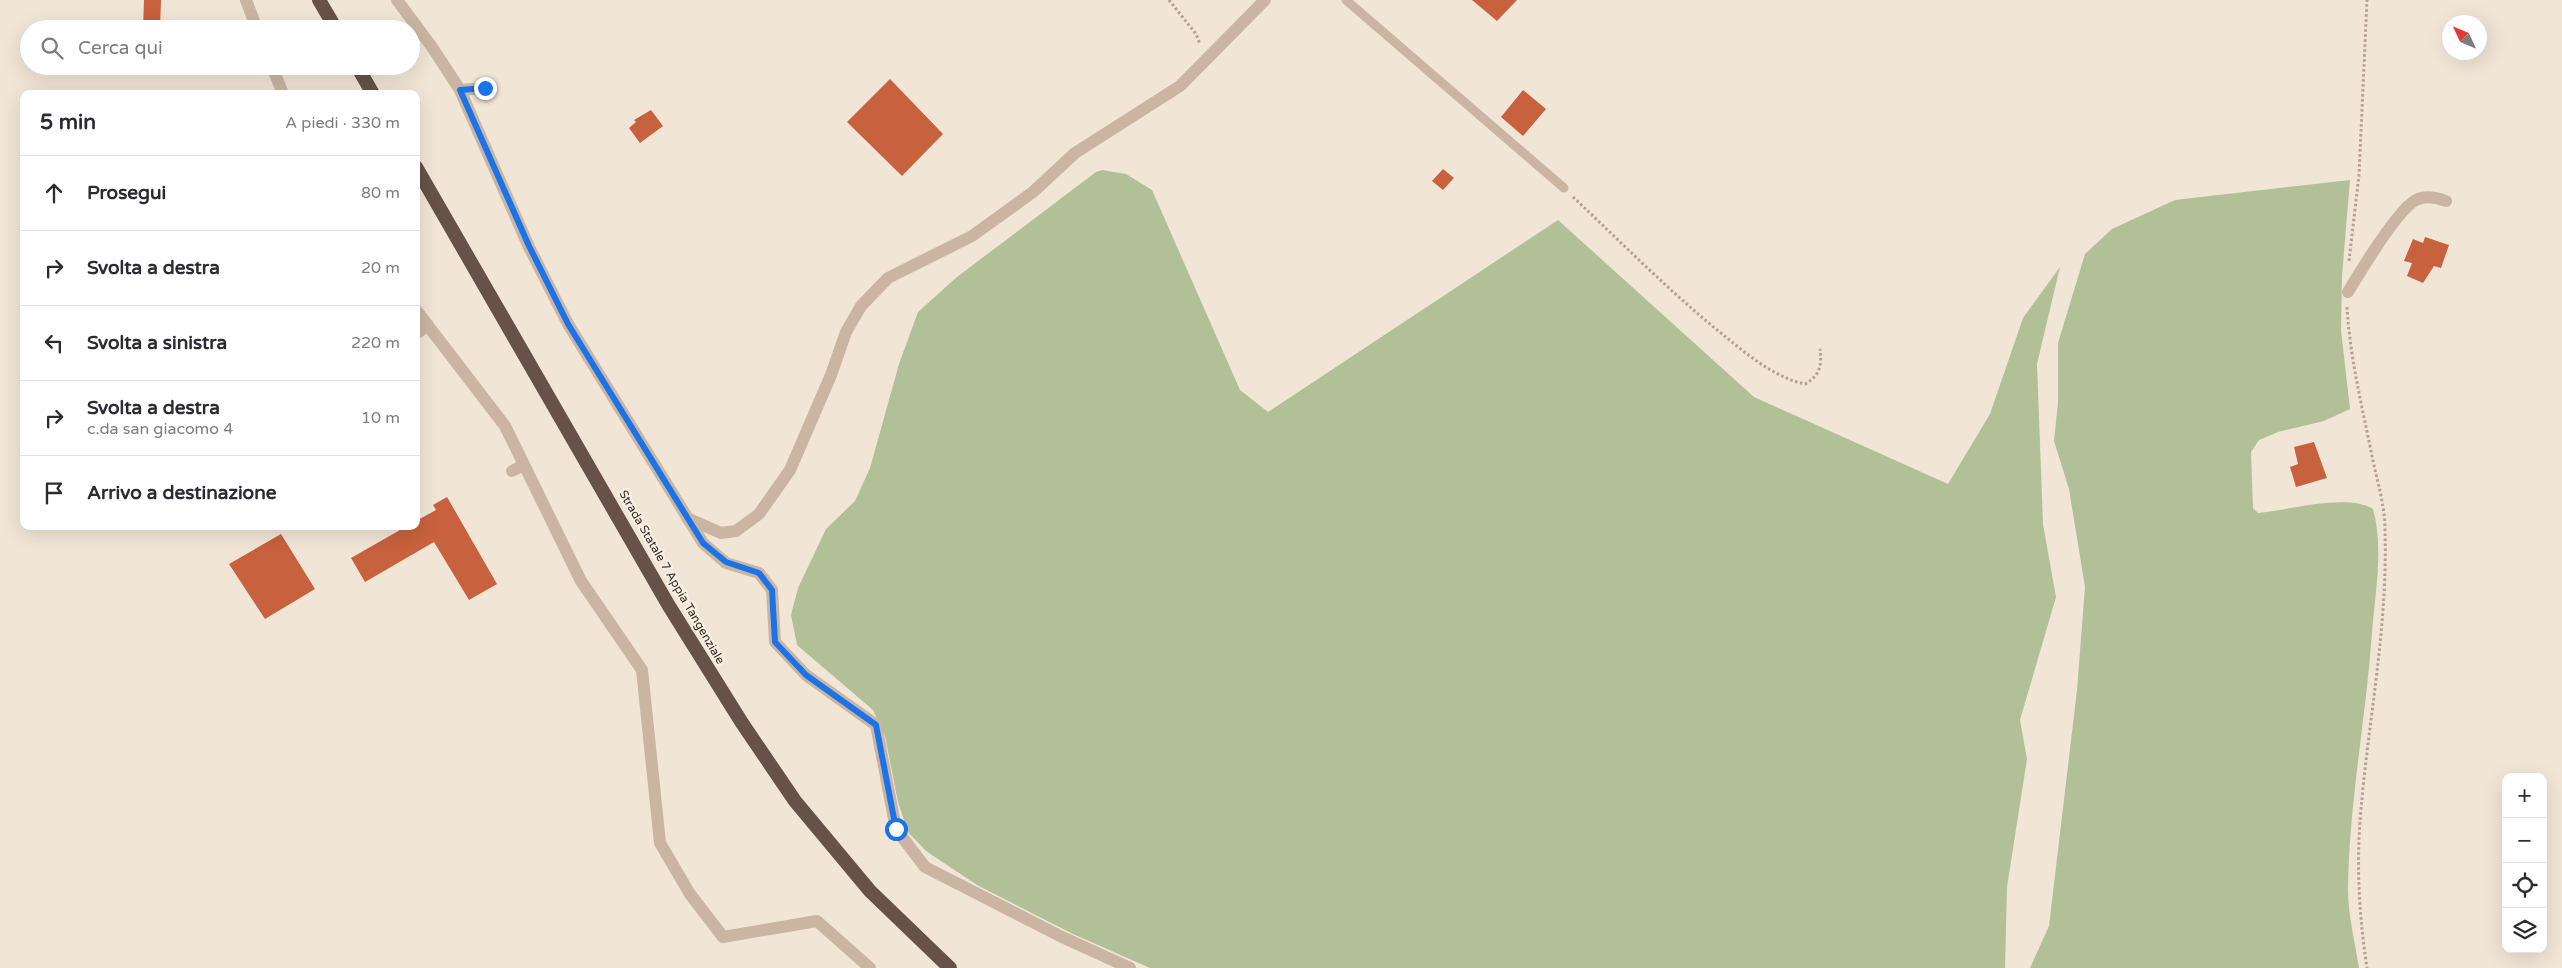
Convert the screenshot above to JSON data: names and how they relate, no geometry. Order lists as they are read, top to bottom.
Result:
{
  "streets": {
    "highway": ["Strada Statale 7 Appia Tangenziale"]
  },
  "north": "top left",
  "page": {
    "search": "Cerca qui",
    "heading": ["5 min", "A piedi · 330 m"],
    "list": [
      ["Prosegui", "80 m"],
      ["Svolta a destra", "20 m"],
      ["Svolta a sinistra", "220 m"],
      ["Svolta a destra", "c.da san giacomo 4", "10 m"],
      "Arrivo a destinazione"
    ],
    "map_buttons": ["+", "−"]
  }
}
